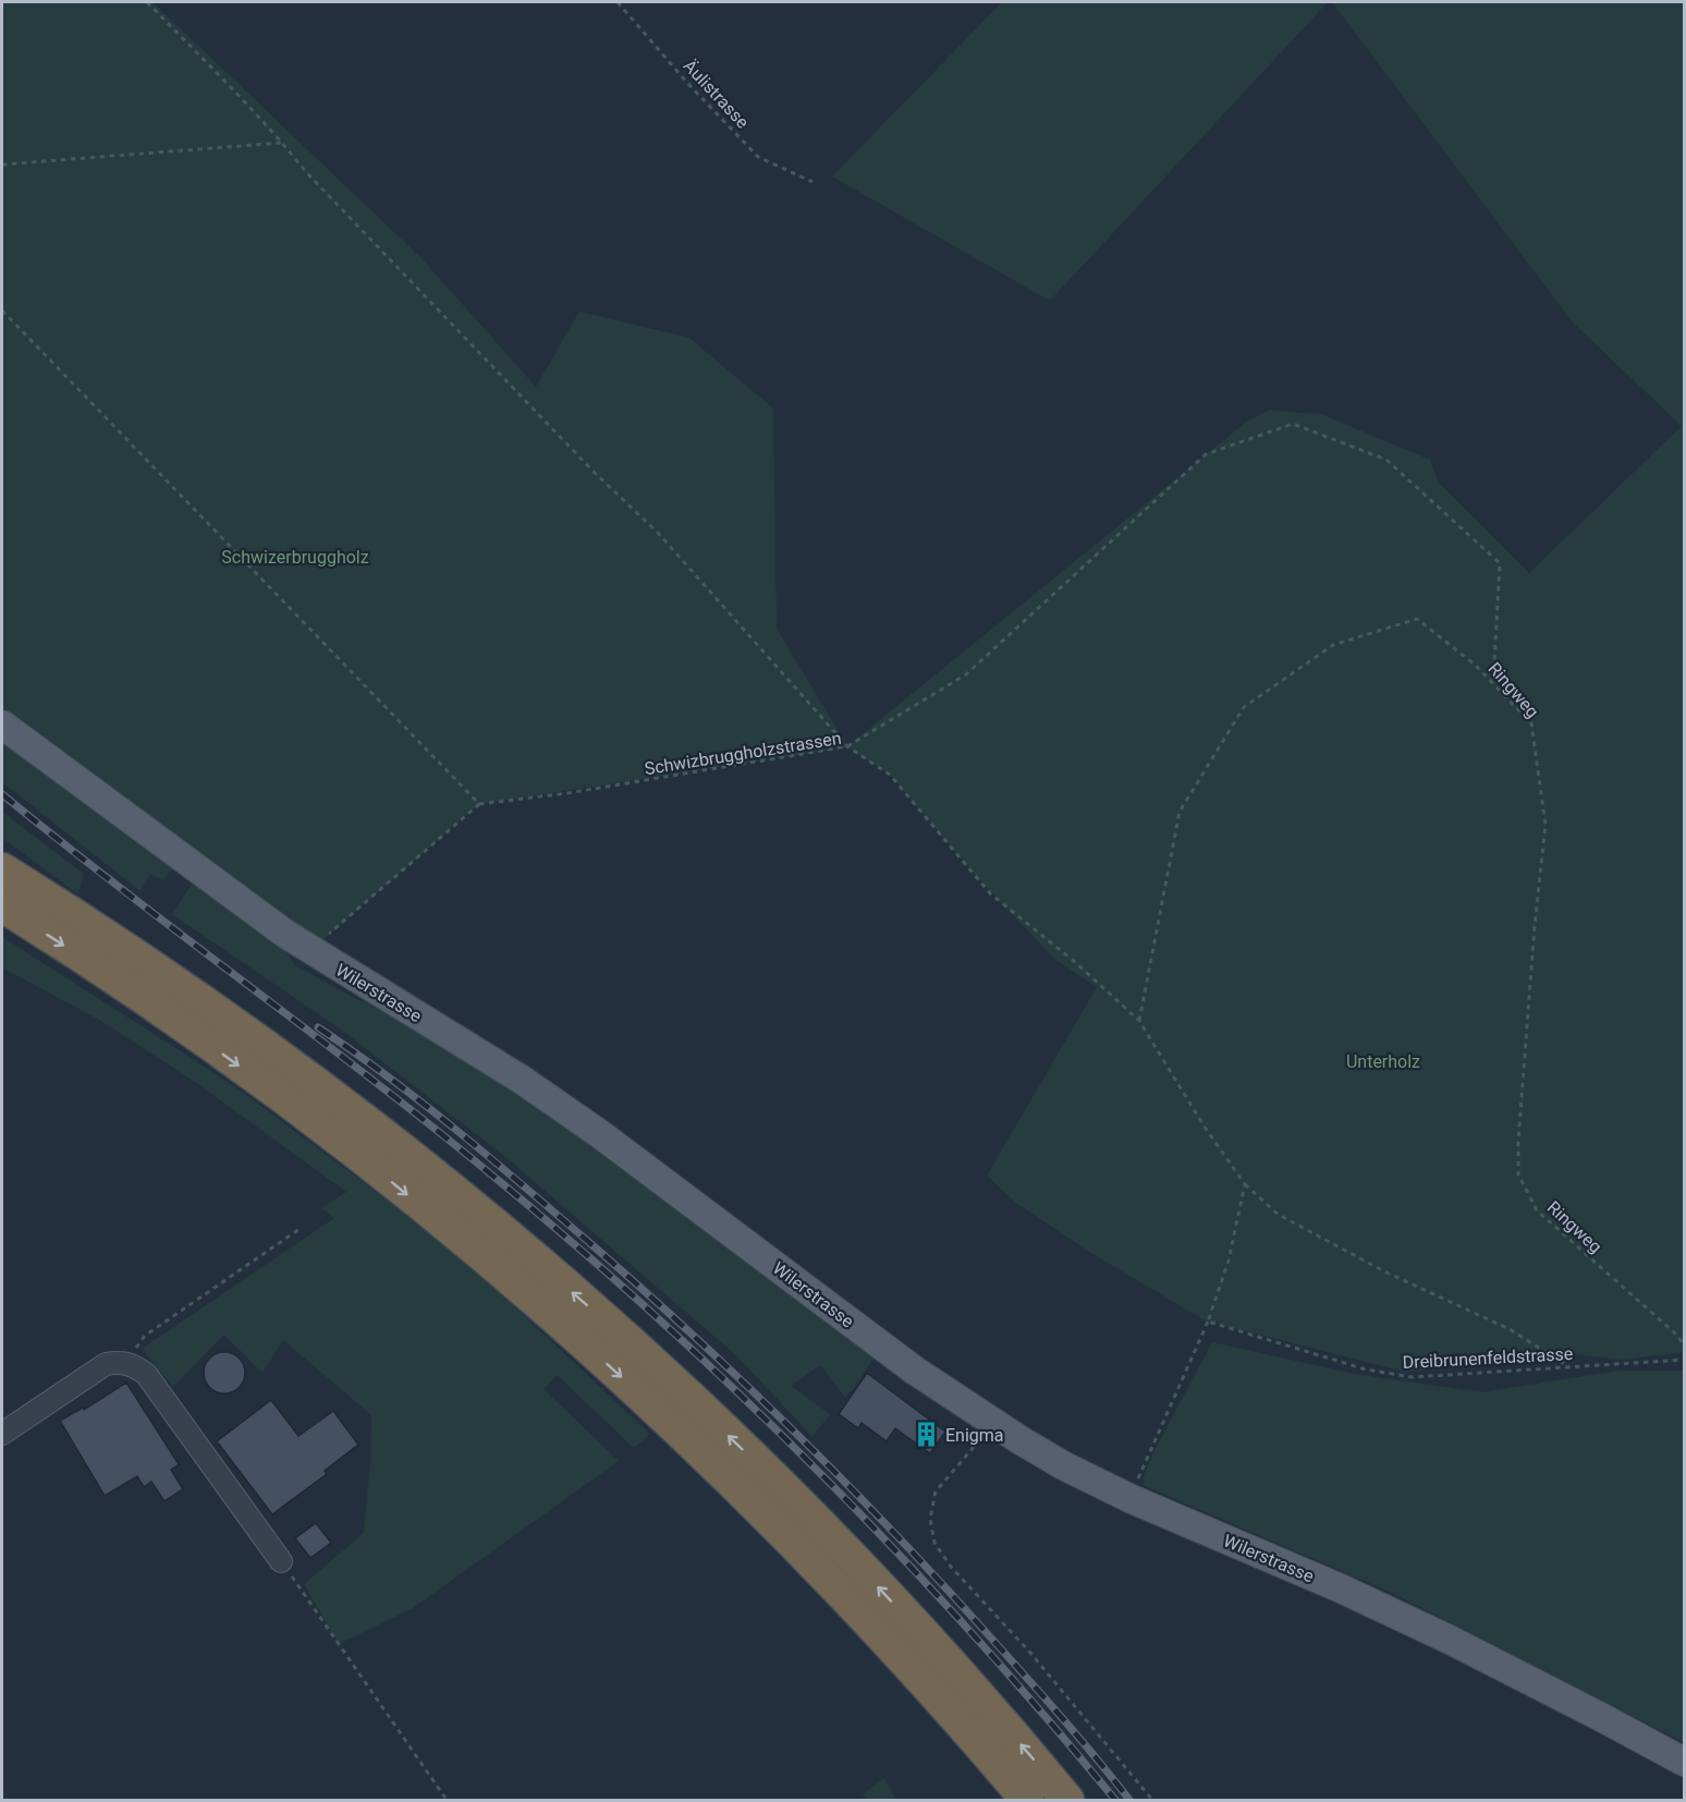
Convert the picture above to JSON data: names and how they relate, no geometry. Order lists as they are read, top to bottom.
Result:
{
  "streets": {
    "main road": ["Wilerstrasse"],
    "path": [
      "Äulistrasse",
      "Ringweg",
      "Schwizbruggholzstrassen",
      "Dreibrunenfeldstrasse"
    ]
  },
  "crossings": [
    ["Ringweg", "Schwizbruggholzstrassen"],
    ["Schwizbruggholzstrassen", "Dreibrunenfeldstrasse"]
  ],
  "parks": ["Schwizerbruggholz", "Unterholz"],
  "places": {
    "building": ["Enigma"]
  }
}
